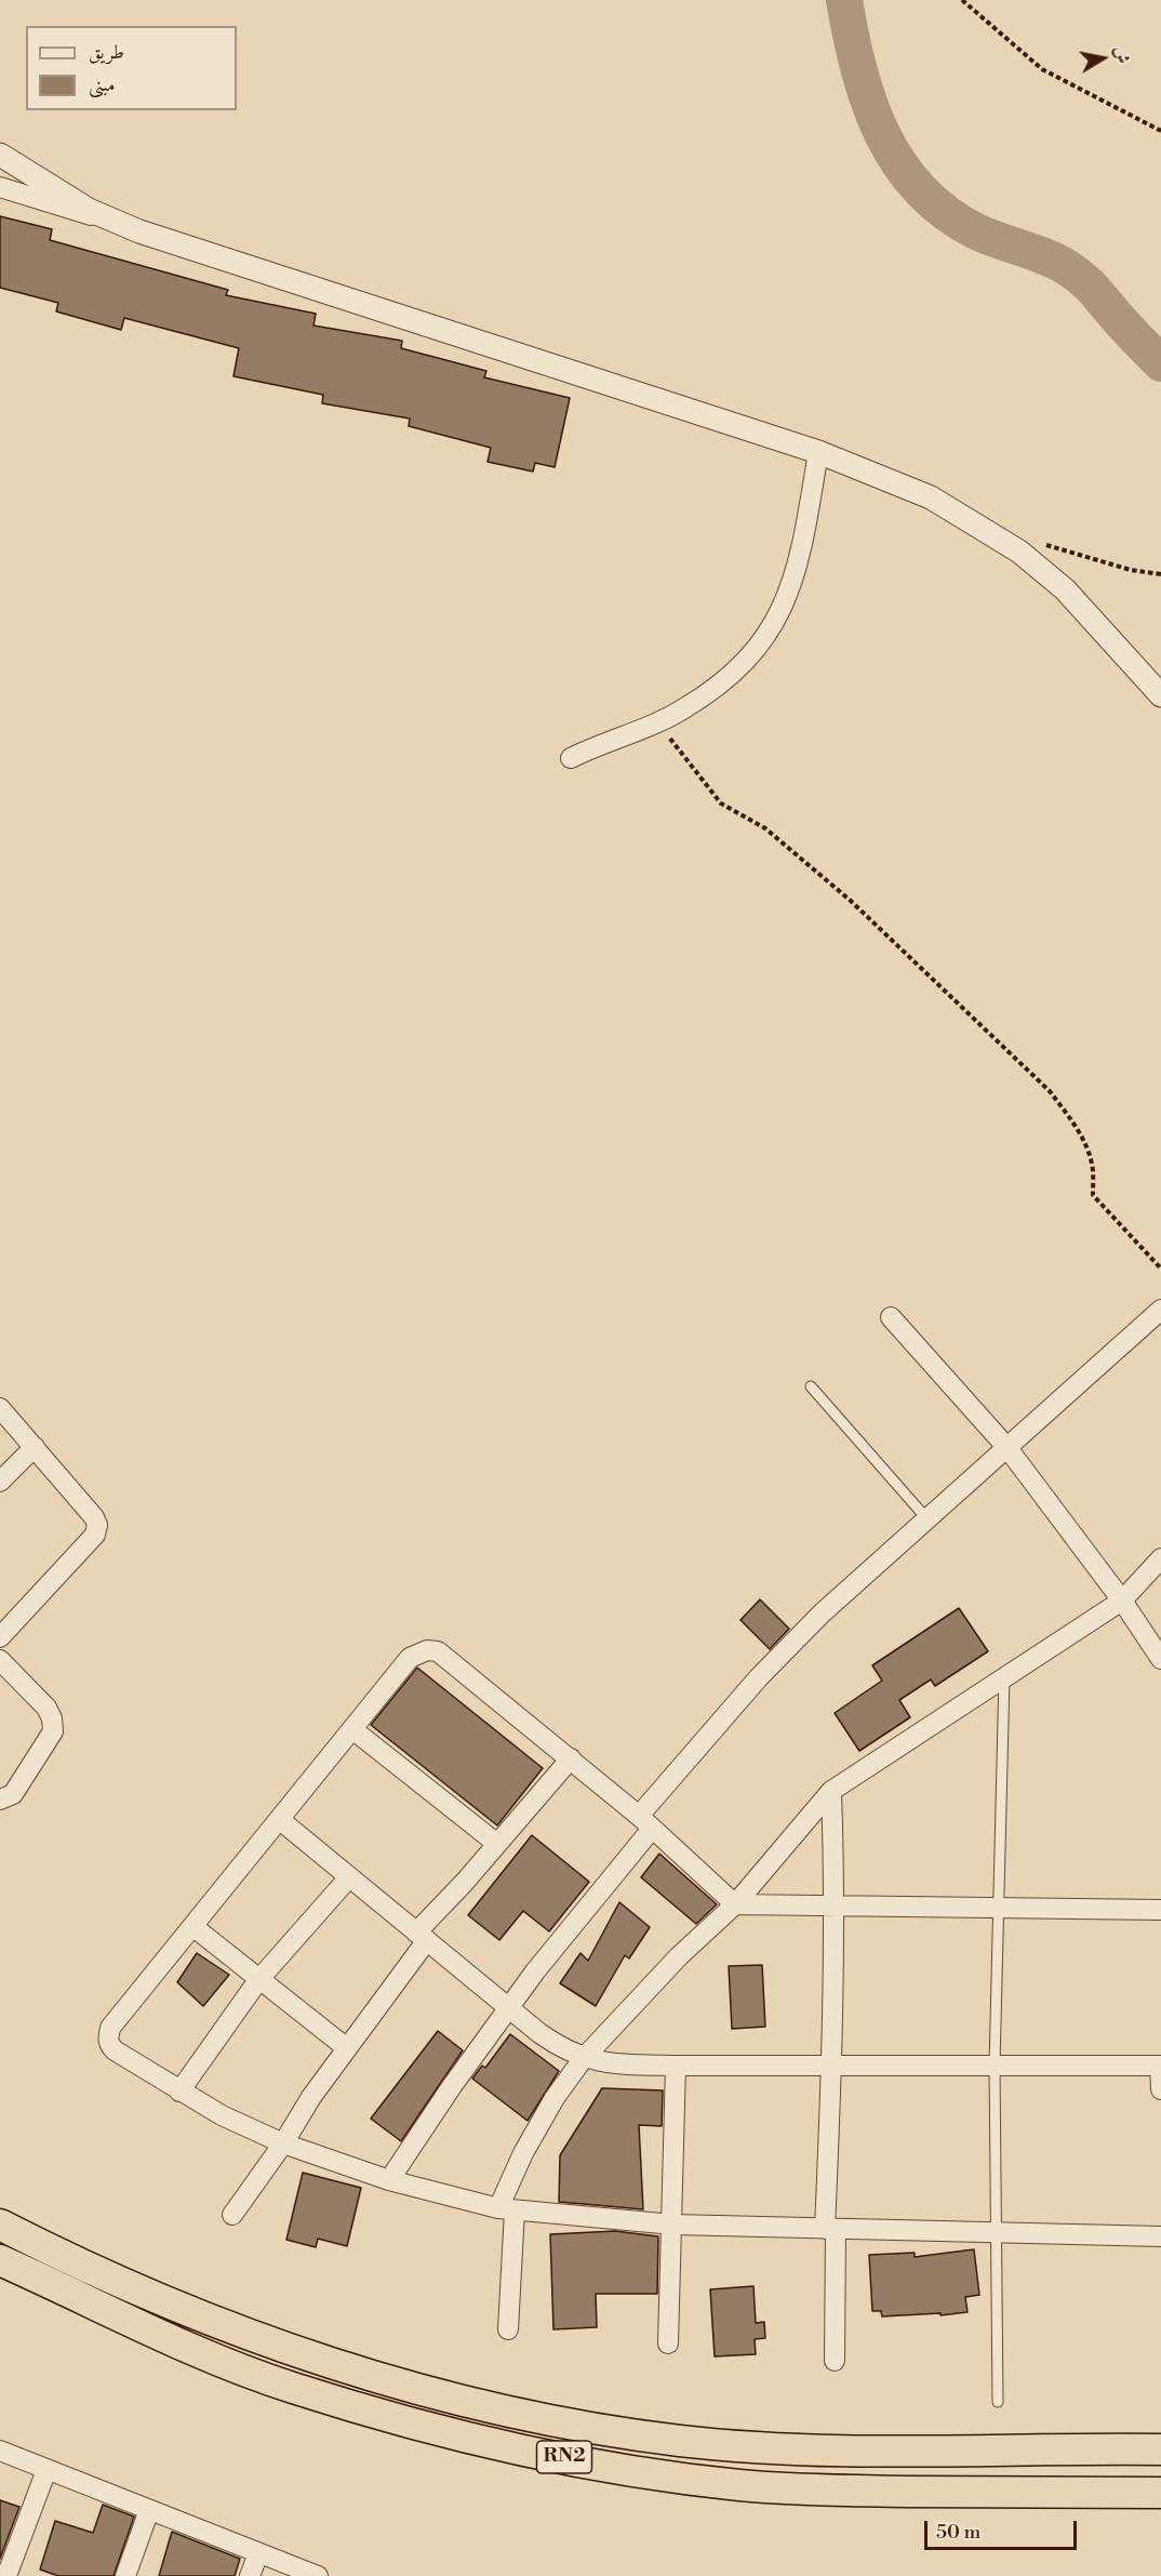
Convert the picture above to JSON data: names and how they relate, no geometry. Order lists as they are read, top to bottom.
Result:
{
  "streets": {
    "highway": ["RN2"]
  },
  "legend": ["طريق", "مبنى"],
  "scale_bar": "50 m",
  "north": "right"
}
